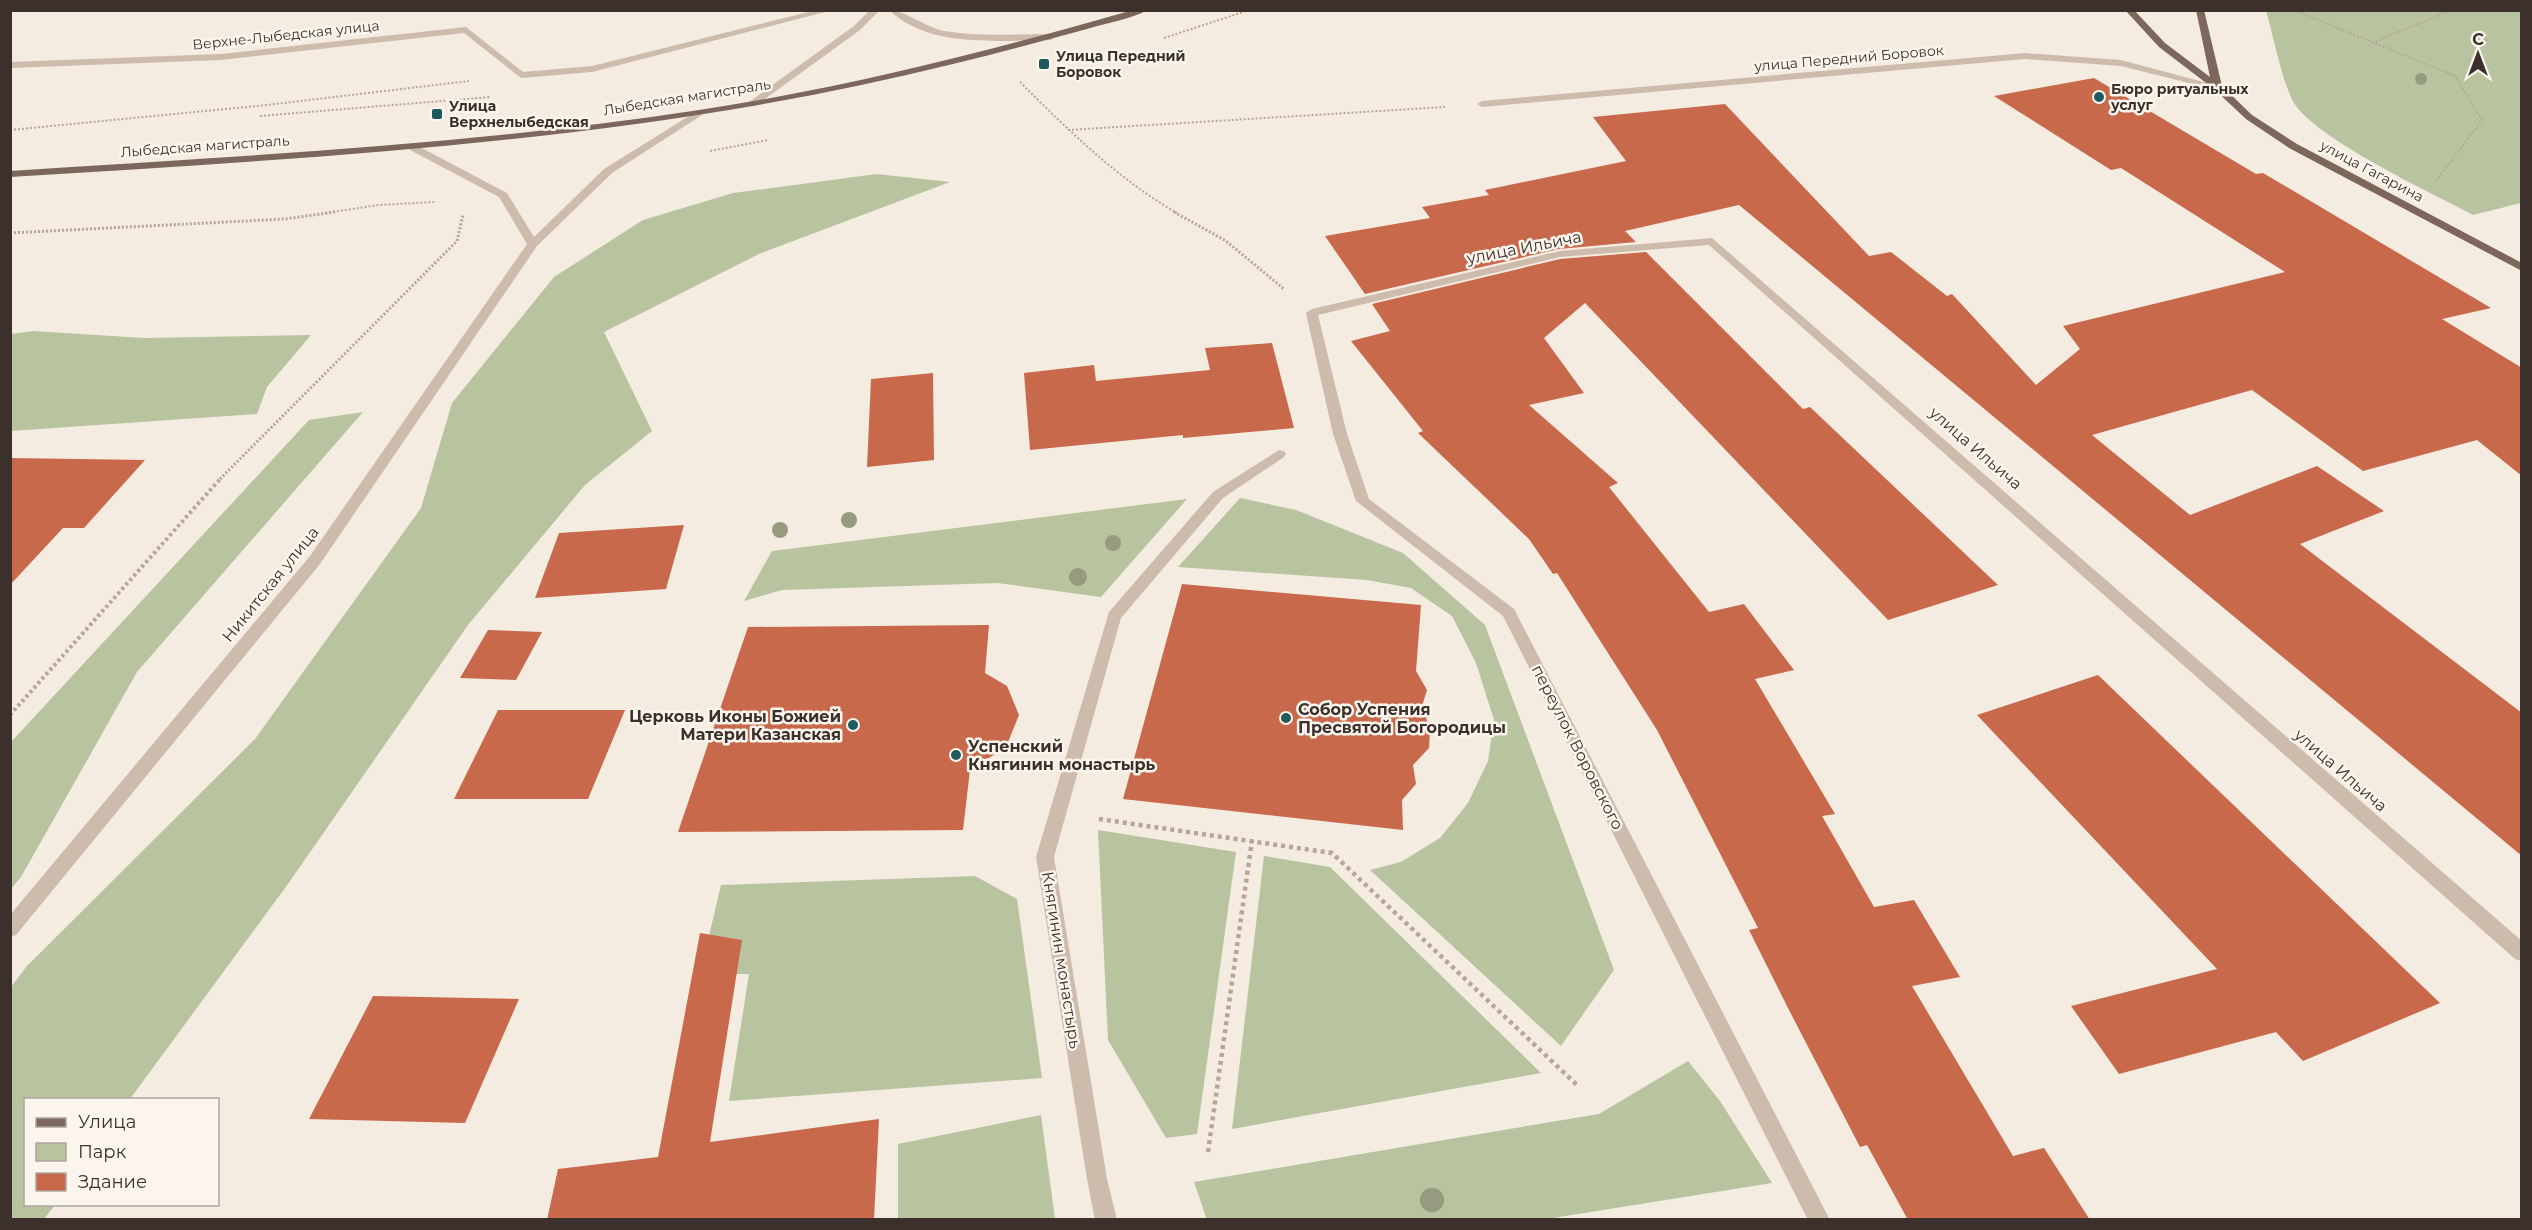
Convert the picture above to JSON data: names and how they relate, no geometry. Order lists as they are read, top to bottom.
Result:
{
  "streets": {
    "main road": ["Лыбедская магистраль", "улица Гагарина"],
    "street": [
      "Верхне-Лыбедская улица",
      "улица Передний Боровок",
      "улица Ильича",
      "Никитская улица",
      "переулок Воровского",
      "Княгинин монастырь"
    ]
  },
  "crossings": [
    ["улица Передний Боровок", "улица Гагарина"],
    ["Лыбедская магистраль", "Никитская улица"],
    ["улица Ильича", "переулок Воровского"]
  ],
  "places": {
    "transit": ["Улица Передний Боровок", "Улица Верхнелыбедская"],
    "other": [
      "Бюро ритуальных услуг",
      "Собор Успения Пресвятой Богородицы",
      "Церковь Иконы Божией Матери Казанская",
      "Успенский Княгинин монастырь"
    ]
  },
  "legend": ["Улица", "Парк", "Здание"],
  "north": "top"
}
